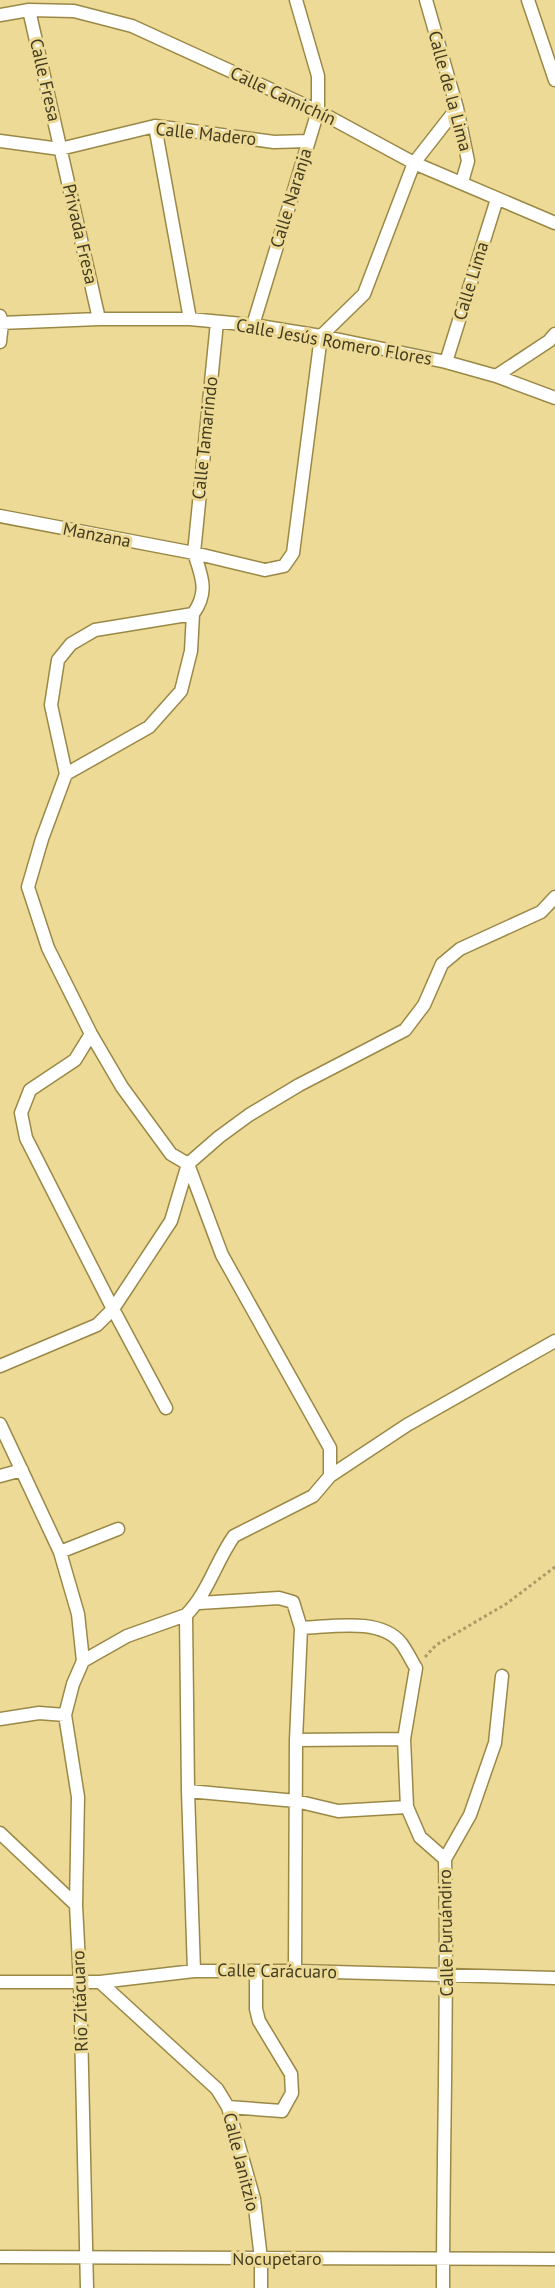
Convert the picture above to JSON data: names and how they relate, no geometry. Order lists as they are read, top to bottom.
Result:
{
  "streets": {
    "street": [
      "Calle Fresa",
      "Calle de la Lima",
      "Calle Camichín",
      "Calle Madero",
      "Calle Naranja",
      "Privada Fresa",
      "Calle Lima",
      "Calle Jesús Romero Flores",
      "Calle Tamarindo",
      "Manzana",
      "Calle Puruándiro",
      "Calle Carácuaro",
      "Río Zitácuaro",
      "Calle Janitzio",
      "Nocupetaro"
    ]
  },
  "crossings": [
    ["Calle Fresa", "Calle Camichín"],
    ["Calle Fresa", "Calle Madero"],
    ["Calle Fresa", "Privada Fresa"],
    ["Calle de la Lima", "Calle Camichín"],
    ["Calle Camichín", "Calle Naranja"],
    ["Calle Camichín", "Calle Lima"],
    ["Calle Madero", "Calle Naranja"],
    ["Calle Madero", "Privada Fresa"],
    ["Calle Naranja", "Calle Jesús Romero Flores"],
    ["Privada Fresa", "Calle Jesús Romero Flores"],
    ["Calle Lima", "Calle Jesús Romero Flores"],
    ["Calle Jesús Romero Flores", "Calle Tamarindo"],
    ["Calle Jesús Romero Flores", "Manzana"],
    ["Calle Tamarindo", "Manzana"],
    ["Calle Puruándiro", "Calle Carácuaro"],
    ["Calle Puruándiro", "Nocupetaro"],
    ["Calle Carácuaro", "Río Zitácuaro"],
    ["Calle Carácuaro", "Calle Janitzio"],
    ["Río Zitácuaro", "Nocupetaro"],
    ["Calle Janitzio", "Nocupetaro"]
  ]
}
